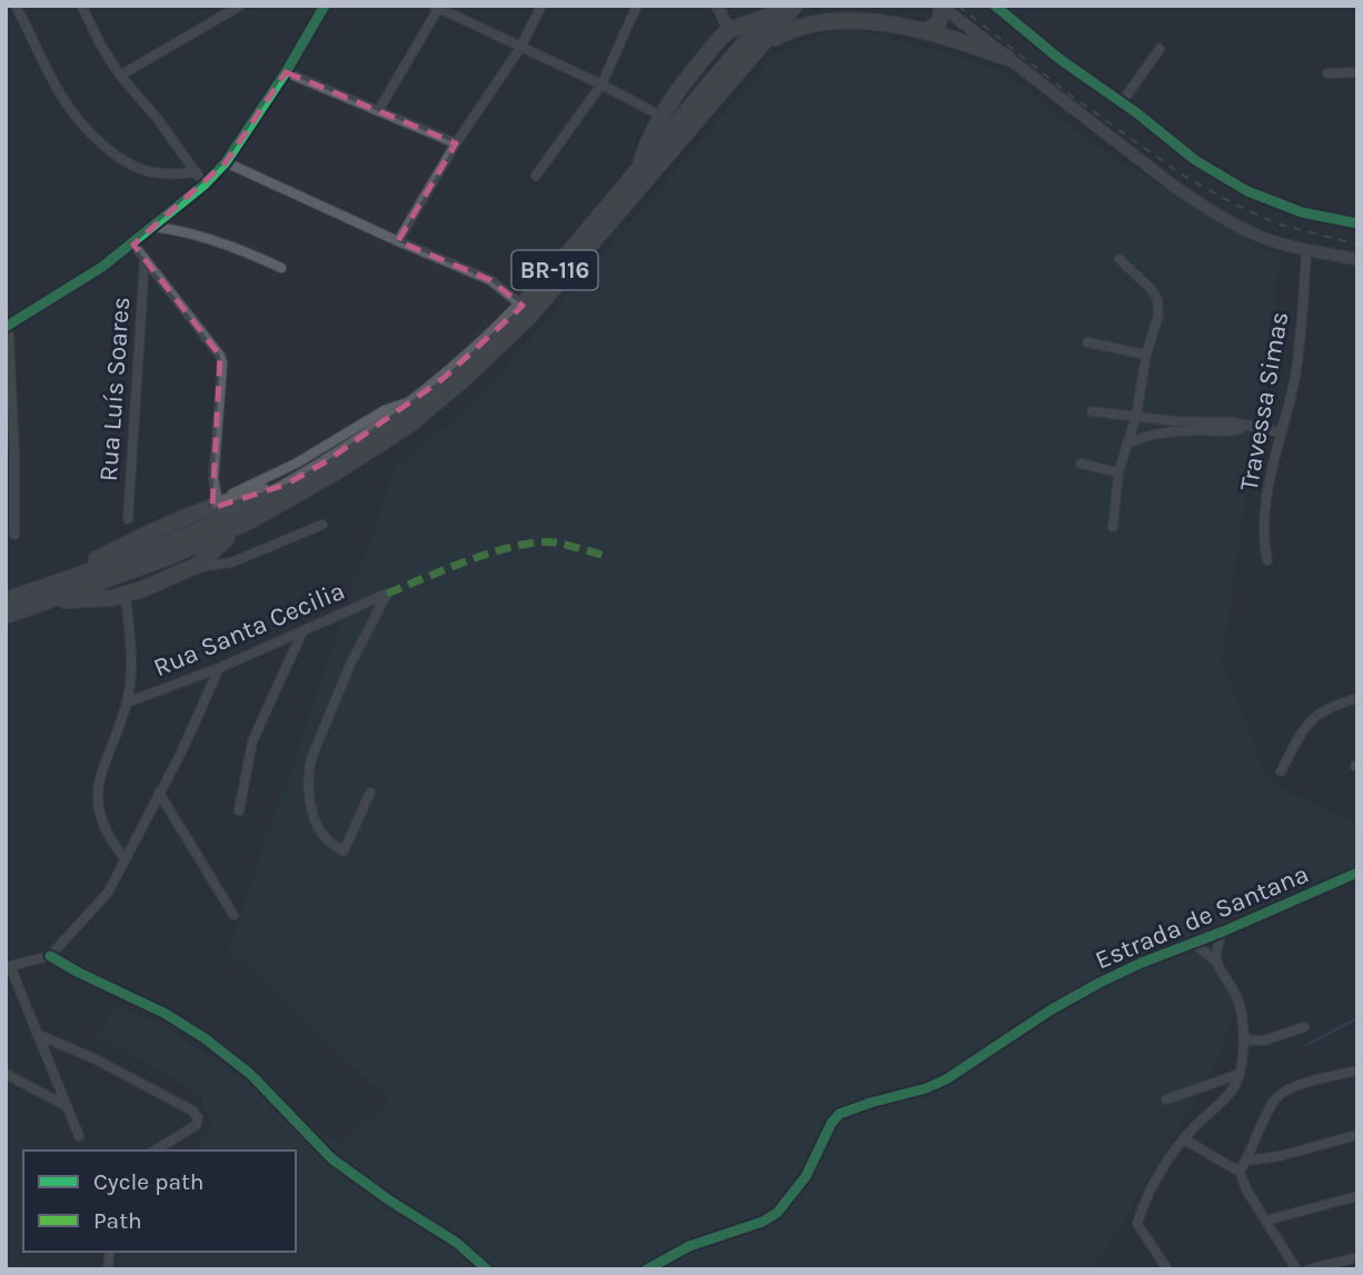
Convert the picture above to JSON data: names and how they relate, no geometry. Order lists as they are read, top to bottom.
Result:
{
  "streets": {
    "highway": ["BR-116"],
    "street": [
      "Rua Luís Soares",
      "Travessa Simas",
      "Rua Santa Cecilia",
      "Estrada de Santana"
    ]
  },
  "legend": ["Cycle path", "Path"]
}
